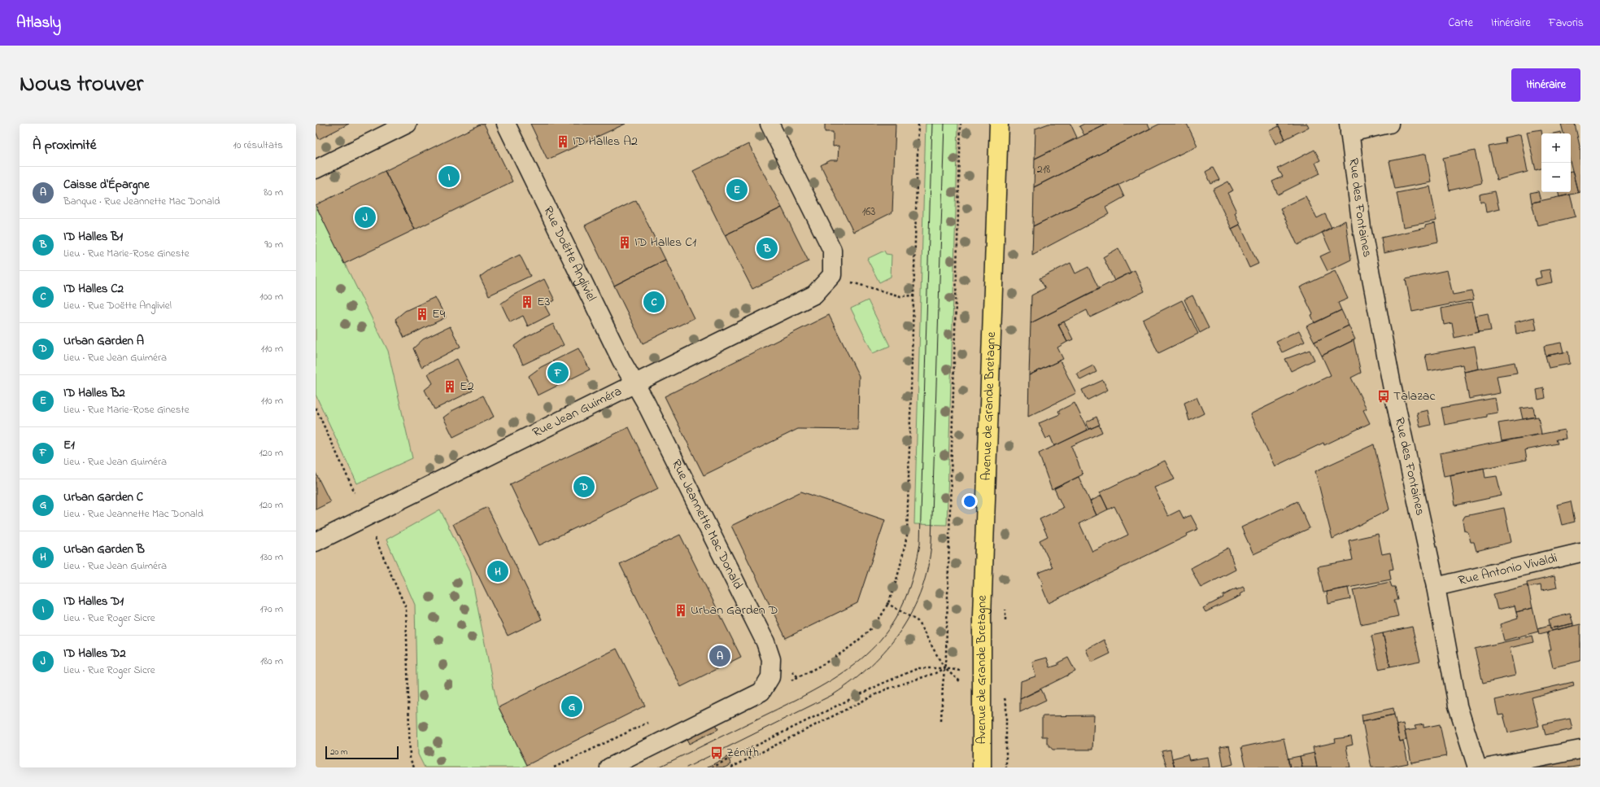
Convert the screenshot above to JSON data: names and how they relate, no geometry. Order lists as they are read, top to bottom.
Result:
{
  "streets": {
    "main road": ["Avenue de Grande Bretagne"],
    "street": [
      "Rue des Fontaines",
      "Rue Doëtte Angliviel",
      "Rue Jean Guiméra",
      "Rue Jeannette Mac Donald",
      "Rue Antonio Vivaldi"
    ]
  },
  "crossings": [
    ["Rue des Fontaines", "Rue Antonio Vivaldi"],
    ["Rue Doëtte Angliviel", "Rue Jean Guiméra"],
    ["Rue Doëtte Angliviel", "Rue Jeannette Mac Donald"],
    ["Rue Jean Guiméra", "Rue Jeannette Mac Donald"]
  ],
  "places": {
    "building": [
      "ID Halles A2",
      "ID Halles C1",
      "E3",
      "E4",
      "E2",
      "Urban Garden D"
    ],
    "bus stop": ["Talazac", "Zénith"]
  },
  "house_numbers": ["218", "163"],
  "scale_bar": "20 m",
  "page": {
    "header": "Atlasly",
    "nav": ["Carte", "Itinéraire", "Favoris"],
    "title": "Nous trouver",
    "buttons": "Itinéraire",
    "heading": ["À proximité", "10 résultats"],
    "map_buttons": ["+", "−"],
    "pins": [
      "I",
      "E",
      "J",
      "B",
      "C",
      "F",
      "D",
      "H",
      "A",
      "G"
    ],
    "list": [
      {
        "mark": "A",
        "name": "Caisse d'Épargne",
        "note": "Banque · Rue Jeannette Mac Donald",
        "value": "80 m"
      },
      {
        "mark": "B",
        "name": "ID Halles B1",
        "note": "Lieu · Rue Marie-Rose Gineste",
        "value": "90 m"
      },
      {
        "mark": "C",
        "name": "ID Halles C2",
        "note": "Lieu · Rue Doëtte Angliviel",
        "value": "100 m"
      },
      {
        "mark": "D",
        "name": "Urban Garden A",
        "note": "Lieu · Rue Jean Guiméra",
        "value": "110 m"
      },
      {
        "mark": "E",
        "name": "ID Halles B2",
        "note": "Lieu · Rue Marie-Rose Gineste",
        "value": "110 m"
      },
      {
        "mark": "F",
        "name": "E1",
        "note": "Lieu · Rue Jean Guiméra",
        "value": "120 m"
      },
      {
        "mark": "G",
        "name": "Urban Garden C",
        "note": "Lieu · Rue Jeannette Mac Donald",
        "value": "120 m"
      },
      {
        "mark": "H",
        "name": "Urban Garden B",
        "note": "Lieu · Rue Jean Guiméra",
        "value": "130 m"
      },
      {
        "mark": "I",
        "name": "ID Halles D1",
        "note": "Lieu · Rue Roger Sicre",
        "value": "170 m"
      },
      {
        "mark": "J",
        "name": "ID Halles D2",
        "note": "Lieu · Rue Roger Sicre",
        "value": "180 m"
      }
    ],
    "scale": "20 m"
  }
}
